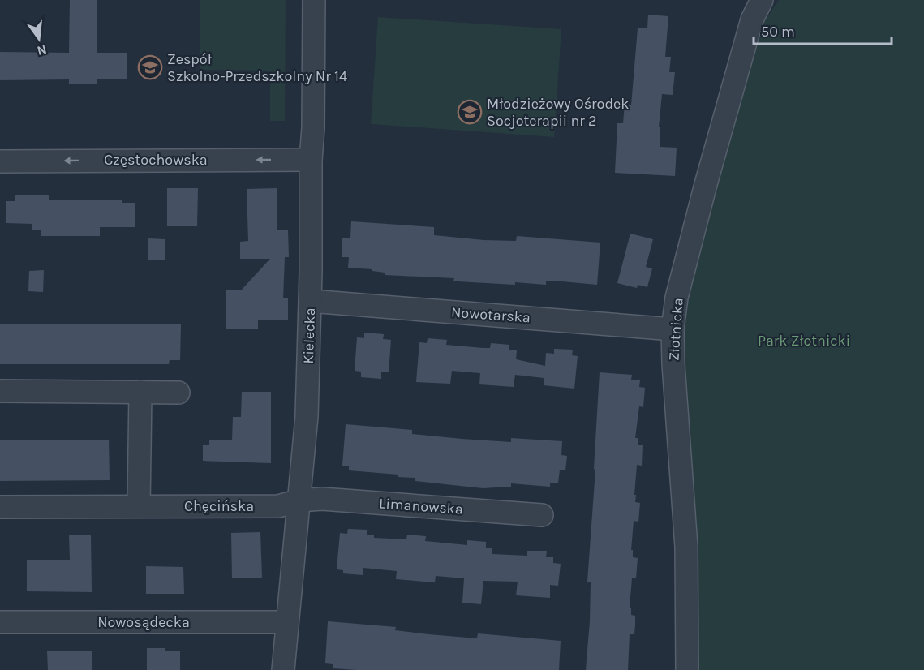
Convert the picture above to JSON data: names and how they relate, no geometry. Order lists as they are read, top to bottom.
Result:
{
  "streets": {
    "street": [
      "Częstochowska",
      "Nowotarska",
      "Złotnicka",
      "Kielecka",
      "Chęcińska",
      "Limanowska",
      "Nowosądecka"
    ]
  },
  "crossings": [
    ["Częstochowska", "Kielecka"],
    ["Nowotarska", "Złotnicka"],
    ["Nowotarska", "Kielecka"],
    ["Kielecka", "Chęcińska"],
    ["Kielecka", "Limanowska"],
    ["Kielecka", "Nowosądecka"],
    ["Chęcińska", "Limanowska"]
  ],
  "one_way": ["Częstochowska"],
  "parks": ["Park Złotnicki"],
  "places": {
    "school or university": ["Zespół Szkolno-Przedszkolny Nr 14", "Młodzieżowy Ośrodek Socjoterapii nr 2"]
  },
  "scale_bar": "50 m",
  "north": "bottom"
}
